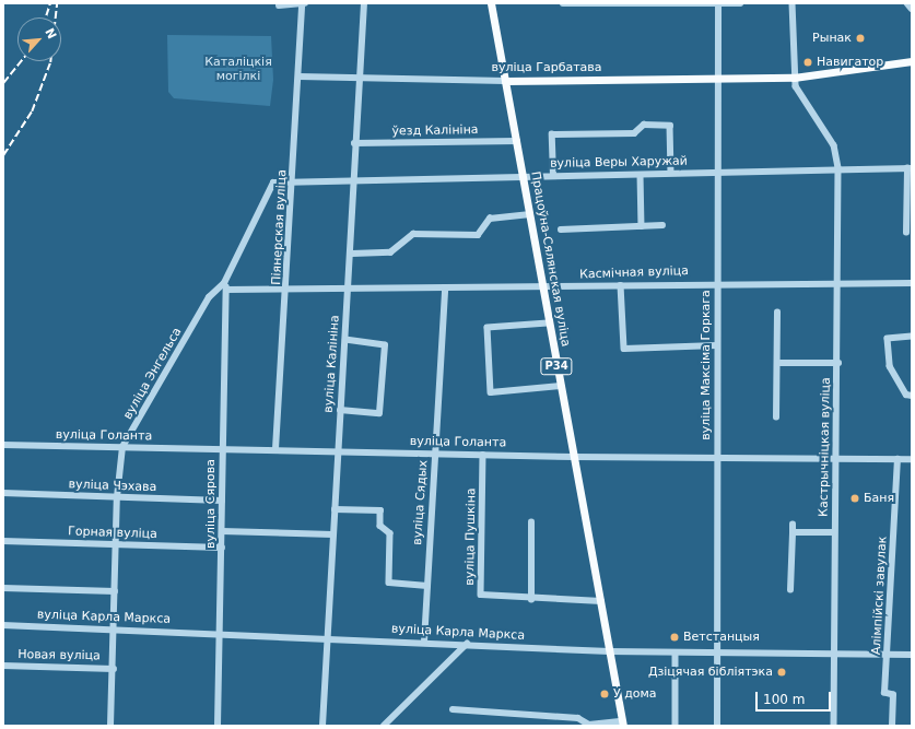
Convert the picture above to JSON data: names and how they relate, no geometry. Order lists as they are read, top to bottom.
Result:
{
  "streets": {
    "main road": ["вуліца Гарбатава", "Працоўна-Сялянская вуліца", "Р34"],
    "street": [
      "ўезд Калініна",
      "вуліца Веры Харужай",
      "Піянерская вуліца",
      "Касмічная вуліца",
      "вуліца Калініна",
      "вуліца Максіма Горкага",
      "вуліца Энгельса",
      "вуліца Голанта",
      "Кастрычніцкая вуліца",
      "вуліца Чэхава",
      "вуліца Сядых",
      "вуліца Сярова",
      "Горная вуліца",
      "вуліца Пушкіна",
      "Алімпійскі завулак",
      "вуліца Карла Маркса",
      "Новая вуліца"
    ]
  },
  "crossings": [
    ["вуліца Гарбатава", "Піянерская вуліца"],
    ["вуліца Гарбатава", "Працоўна-Сялянская вуліца"],
    ["вуліца Гарбатава", "вуліца Калініна"],
    ["вуліца Гарбатава", "вуліца Максіма Горкага"],
    ["вуліца Гарбатава", "Кастрычніцкая вуліца"],
    ["ўезд Калініна", "Працоўна-Сялянская вуліца"],
    ["ўезд Калініна", "вуліца Калініна"],
    ["вуліца Веры Харужай", "Піянерская вуліца"],
    ["вуліца Веры Харужай", "Працоўна-Сялянская вуліца"],
    ["вуліца Веры Харужай", "вуліца Калініна"],
    ["вуліца Веры Харужай", "вуліца Максіма Горкага"],
    ["вуліца Веры Харужай", "вуліца Энгельса"],
    ["вуліца Веры Харужай", "Кастрычніцкая вуліца"],
    ["Піянерская вуліца", "Касмічная вуліца"],
    ["Піянерская вуліца", "вуліца Голанта"],
    ["Працоўна-Сялянская вуліца", "Касмічная вуліца"],
    ["Працоўна-Сялянская вуліца", "вуліца Голанта"],
    ["Працоўна-Сялянская вуліца", "вуліца Пушкіна"],
    ["Працоўна-Сялянская вуліца", "вуліца Карла Маркса"],
    ["Касмічная вуліца", "вуліца Калініна"],
    ["Касмічная вуліца", "вуліца Максіма Горкага"],
    ["Касмічная вуліца", "Кастрычніцкая вуліца"],
    ["Касмічная вуліца", "вуліца Сядых"],
    ["Касмічная вуліца", "вуліца Сярова"],
    ["вуліца Калініна", "вуліца Голанта"],
    ["вуліца Калініна", "вуліца Карла Маркса"],
    ["вуліца Максіма Горкага", "вуліца Голанта"],
    ["вуліца Максіма Горкага", "вуліца Карла Маркса"],
    ["вуліца Энгельса", "вуліца Голанта"],
    ["вуліца Энгельса", "вуліца Чэхава"],
    ["вуліца Энгельса", "вуліца Сярова"],
    ["вуліца Энгельса", "Горная вуліца"],
    ["вуліца Энгельса", "вуліца Карла Маркса"],
    ["вуліца Энгельса", "Новая вуліца"],
    ["вуліца Голанта", "Кастрычніцкая вуліца"],
    ["вуліца Голанта", "вуліца Сядых"],
    ["вуліца Голанта", "вуліца Сярова"],
    ["вуліца Голанта", "вуліца Пушкіна"],
    ["вуліца Голанта", "Алімпійскі завулак"],
    ["Кастрычніцкая вуліца", "вуліца Карла Маркса"],
    ["вуліца Чэхава", "вуліца Сярова"],
    ["вуліца Сядых", "вуліца Карла Маркса"],
    ["вуліца Сярова", "Горная вуліца"],
    ["вуліца Сярова", "вуліца Карла Маркса"],
    ["Алімпійскі завулак", "вуліца Карла Маркса"]
  ],
  "parks": ["Каталіцкія могілкі"],
  "places": [
    "Рынак",
    "Навигатор",
    "Баня",
    "Ветстанцыя",
    "Дзіцячая бібліятэка",
    "У дома"
  ],
  "scale_bar": "100 m",
  "north": "top right"
}
